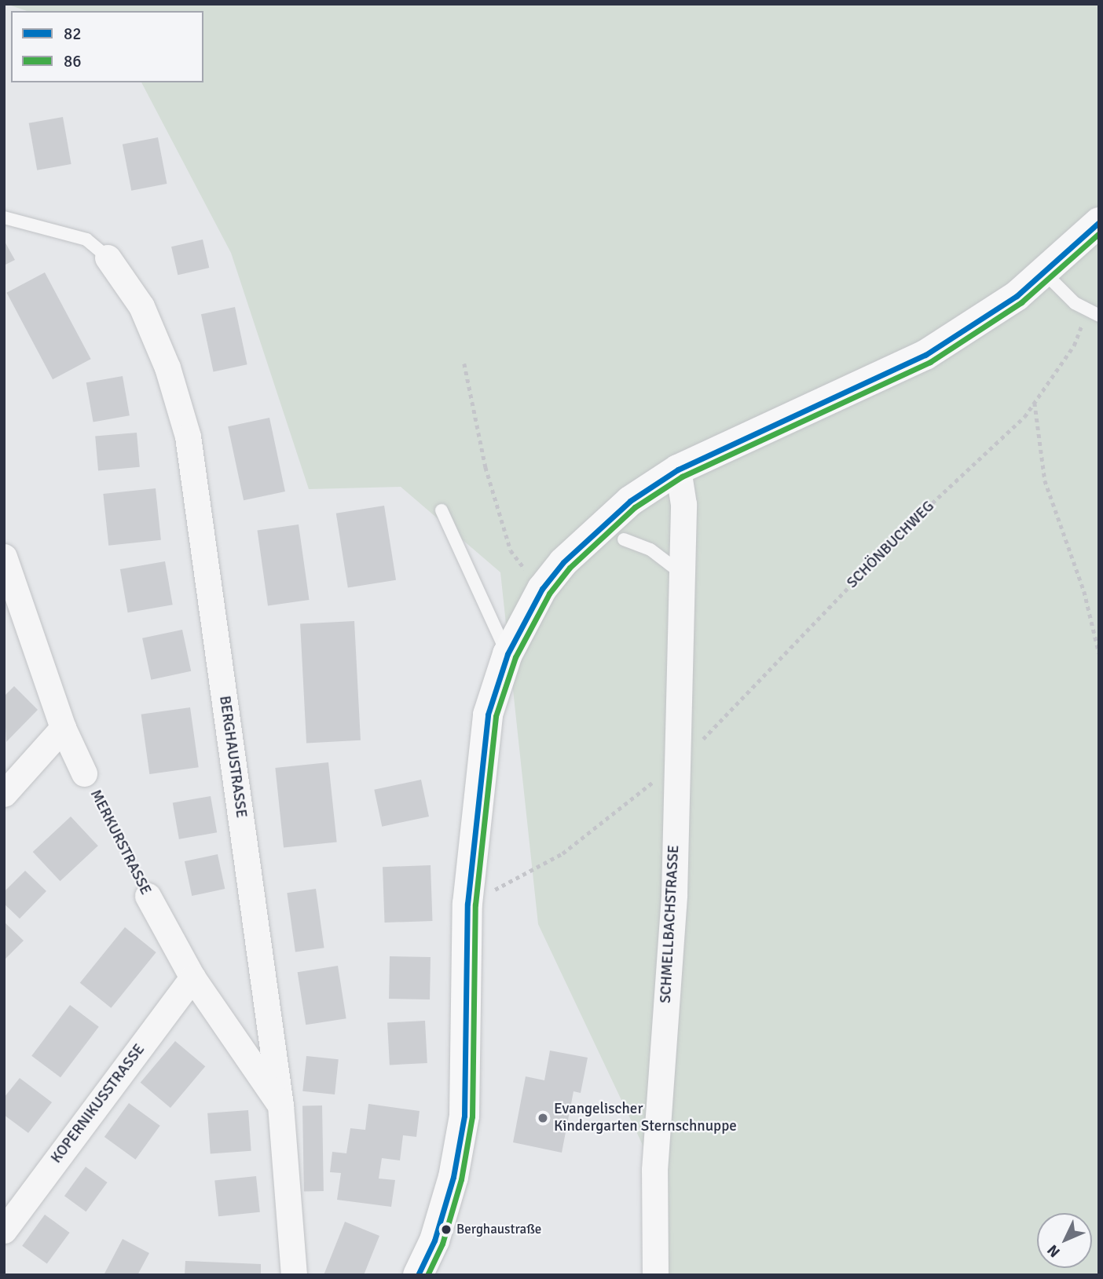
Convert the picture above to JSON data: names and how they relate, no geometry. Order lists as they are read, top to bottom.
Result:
{
  "streets": {
    "street": [
      "BERGHAUSTRASSE",
      "MERKURSTRASSE",
      "SCHMELLBACHSTRASSE",
      "KOPERNIKUSSTRASSE"
    ],
    "path": ["SCHÖNBUCHWEG"]
  },
  "crossings": [
    ["SCHÖNBUCHWEG", "SCHMELLBACHSTRASSE"],
    ["BERGHAUSTRASSE", "MERKURSTRASSE"],
    ["MERKURSTRASSE", "KOPERNIKUSSTRASSE"]
  ],
  "places": ["Evangelischer Kindergarten Sternschnuppe", "Berghaustraße"],
  "lines": ["transit line 82", "transit line 86"],
  "legend": ["82", "86"],
  "north": "bottom left"
}
